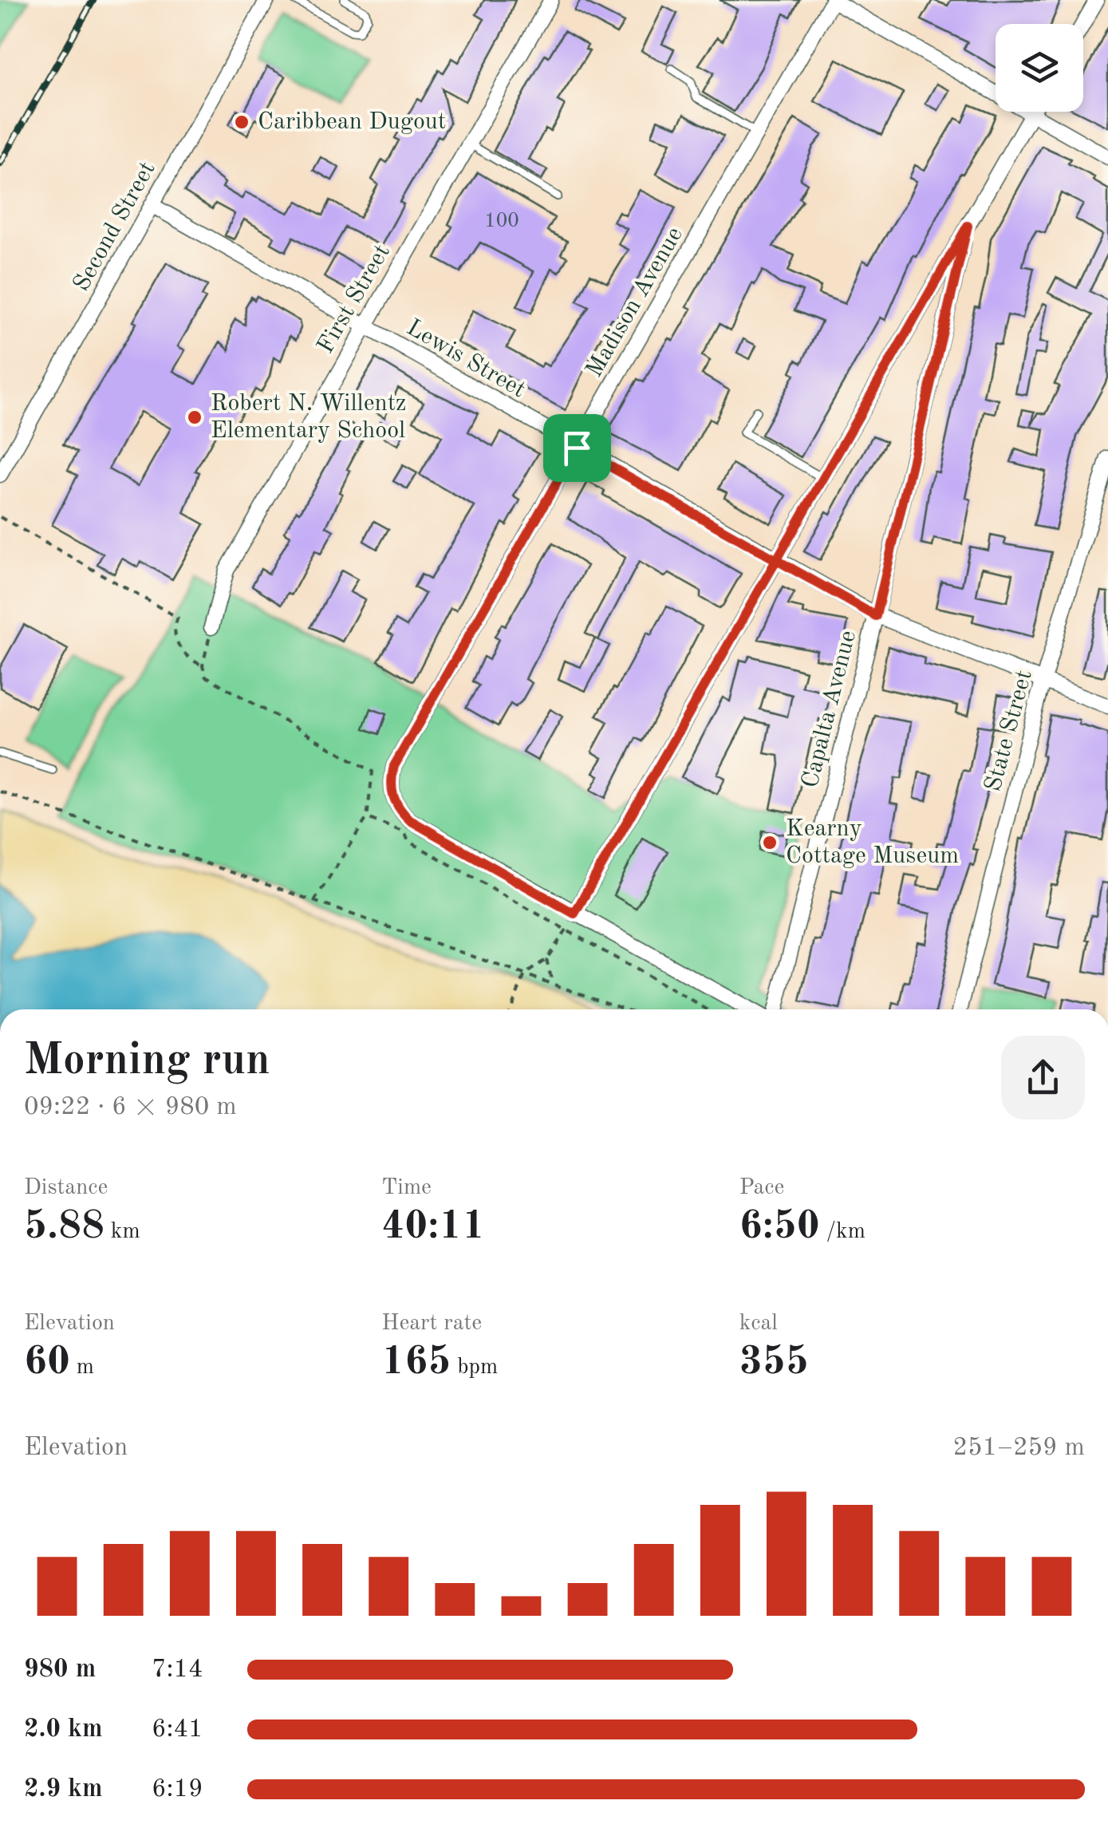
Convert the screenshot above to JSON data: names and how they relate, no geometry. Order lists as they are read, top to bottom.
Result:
{
  "streets": {
    "street": [
      "Second Street",
      "First Street",
      "Madison Avenue",
      "Lewis Street",
      "Capalta Avenue",
      "State Street"
    ]
  },
  "crossings": [
    ["Second Street", "Lewis Street"],
    ["First Street", "Lewis Street"],
    ["Madison Avenue", "Lewis Street"],
    ["Lewis Street", "Capalta Avenue"],
    ["Lewis Street", "State Street"]
  ],
  "places": ["Caribbean Dugout", "Robert N. Willentz Elementary School", "Kearny Cottage Museum"],
  "house_numbers": ["100"],
  "page": {
    "heading": ["Morning run", "09:22 · 6 × 980 m"],
    "stats": [
      ["Distance", "5.88 km"],
      ["Time", "40:11"],
      ["Pace", "6:50 /km"],
      ["Elevation", "60 m"],
      ["Heart rate", "165 bpm"],
      ["kcal", "355"]
    ],
    "chart": ["Elevation", "251–259 m"],
    "list": [
      {
        "name": "980 m",
        "note": "7:14"
      },
      {
        "name": "2.0 km",
        "note": "6:41"
      },
      {
        "name": "2.9 km",
        "note": "6:19"
      }
    ]
  }
}
